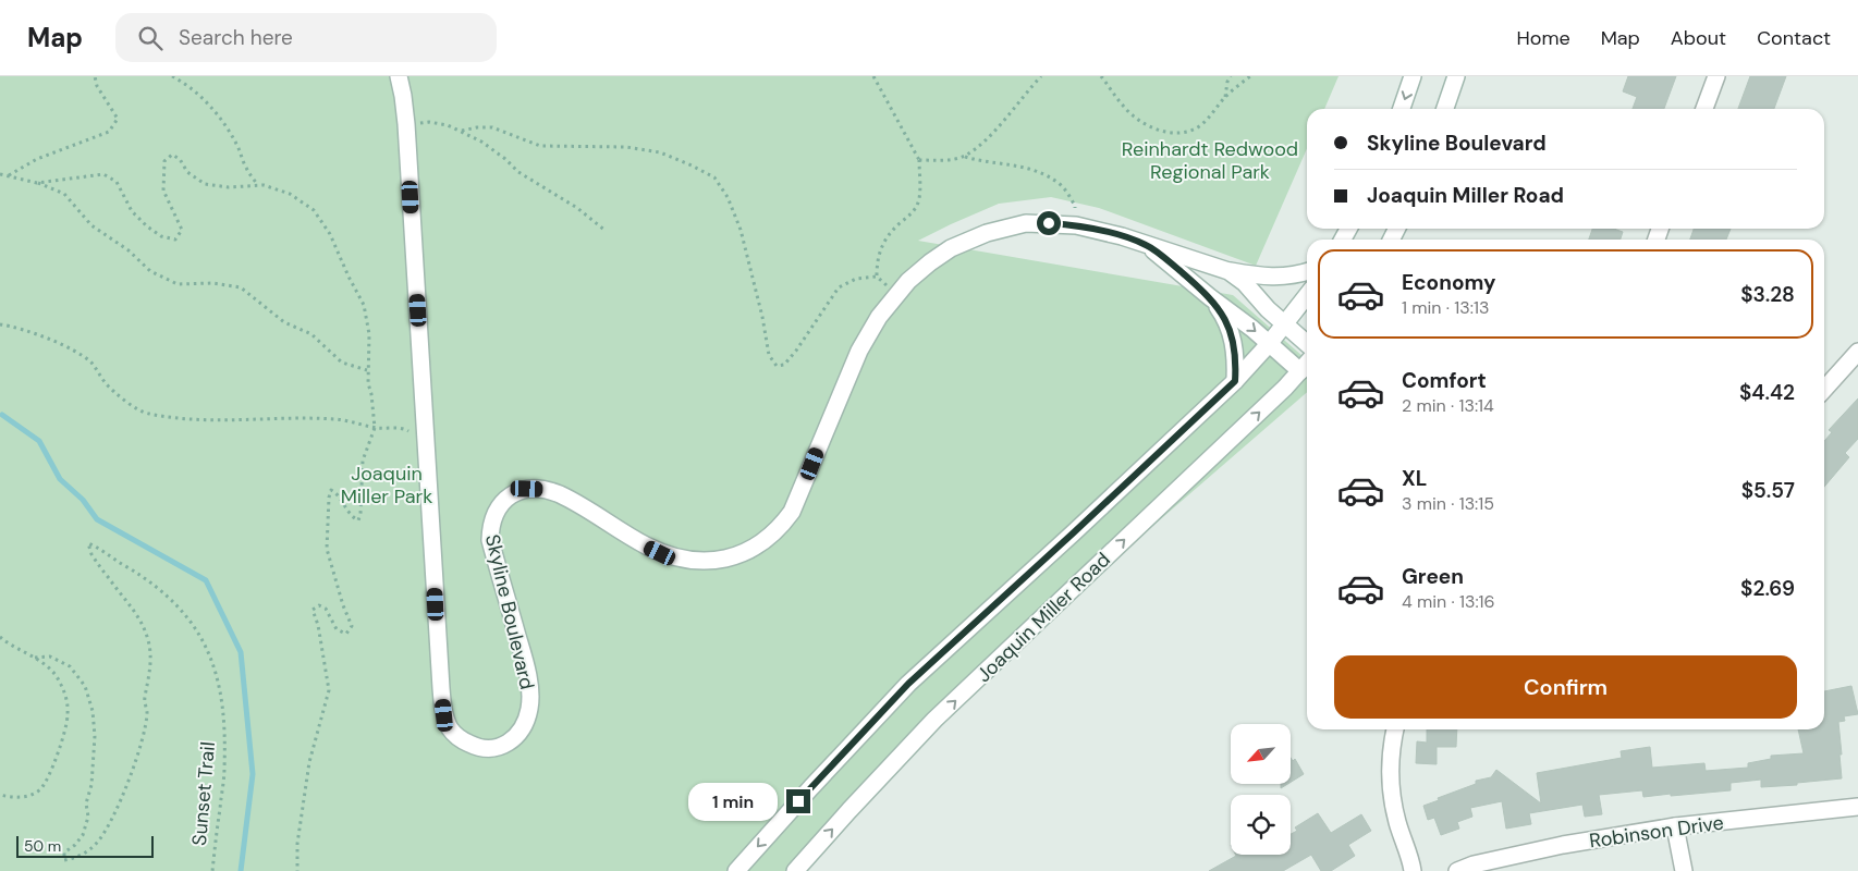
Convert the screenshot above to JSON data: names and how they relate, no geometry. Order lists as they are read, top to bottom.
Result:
{
  "streets": {
    "main road": ["Skyline Boulevard", "Joaquin Miller Road", "Robinson Drive"],
    "path": ["Sunset Trail"]
  },
  "crossings": [
    ["Skyline Boulevard", "Joaquin Miller Road"]
  ],
  "parks": ["Reinhardt Redwood Regional Park", "Joaquin Miller Park"],
  "scale_bar": "50 m",
  "north": "bottom left",
  "page": {
    "header": "Map",
    "search": "Search here",
    "nav": [
      "Home",
      "Map",
      "About",
      "Contact"
    ],
    "banner": ["Skyline Boulevard", "Joaquin Miller Road"],
    "list": [
      {
        "name": "Economy",
        "note": "1 min · 13:13",
        "value": "$3.28"
      },
      {
        "name": "Comfort",
        "note": "2 min · 13:14",
        "value": "$4.42"
      },
      {
        "name": "XL",
        "note": "3 min · 13:15",
        "value": "$5.57"
      },
      {
        "name": "Green",
        "note": "4 min · 13:16",
        "value": "$2.69"
      }
    ],
    "buttons": "Confirm",
    "bubble": "1 min",
    "scale": "50 m"
  }
}
